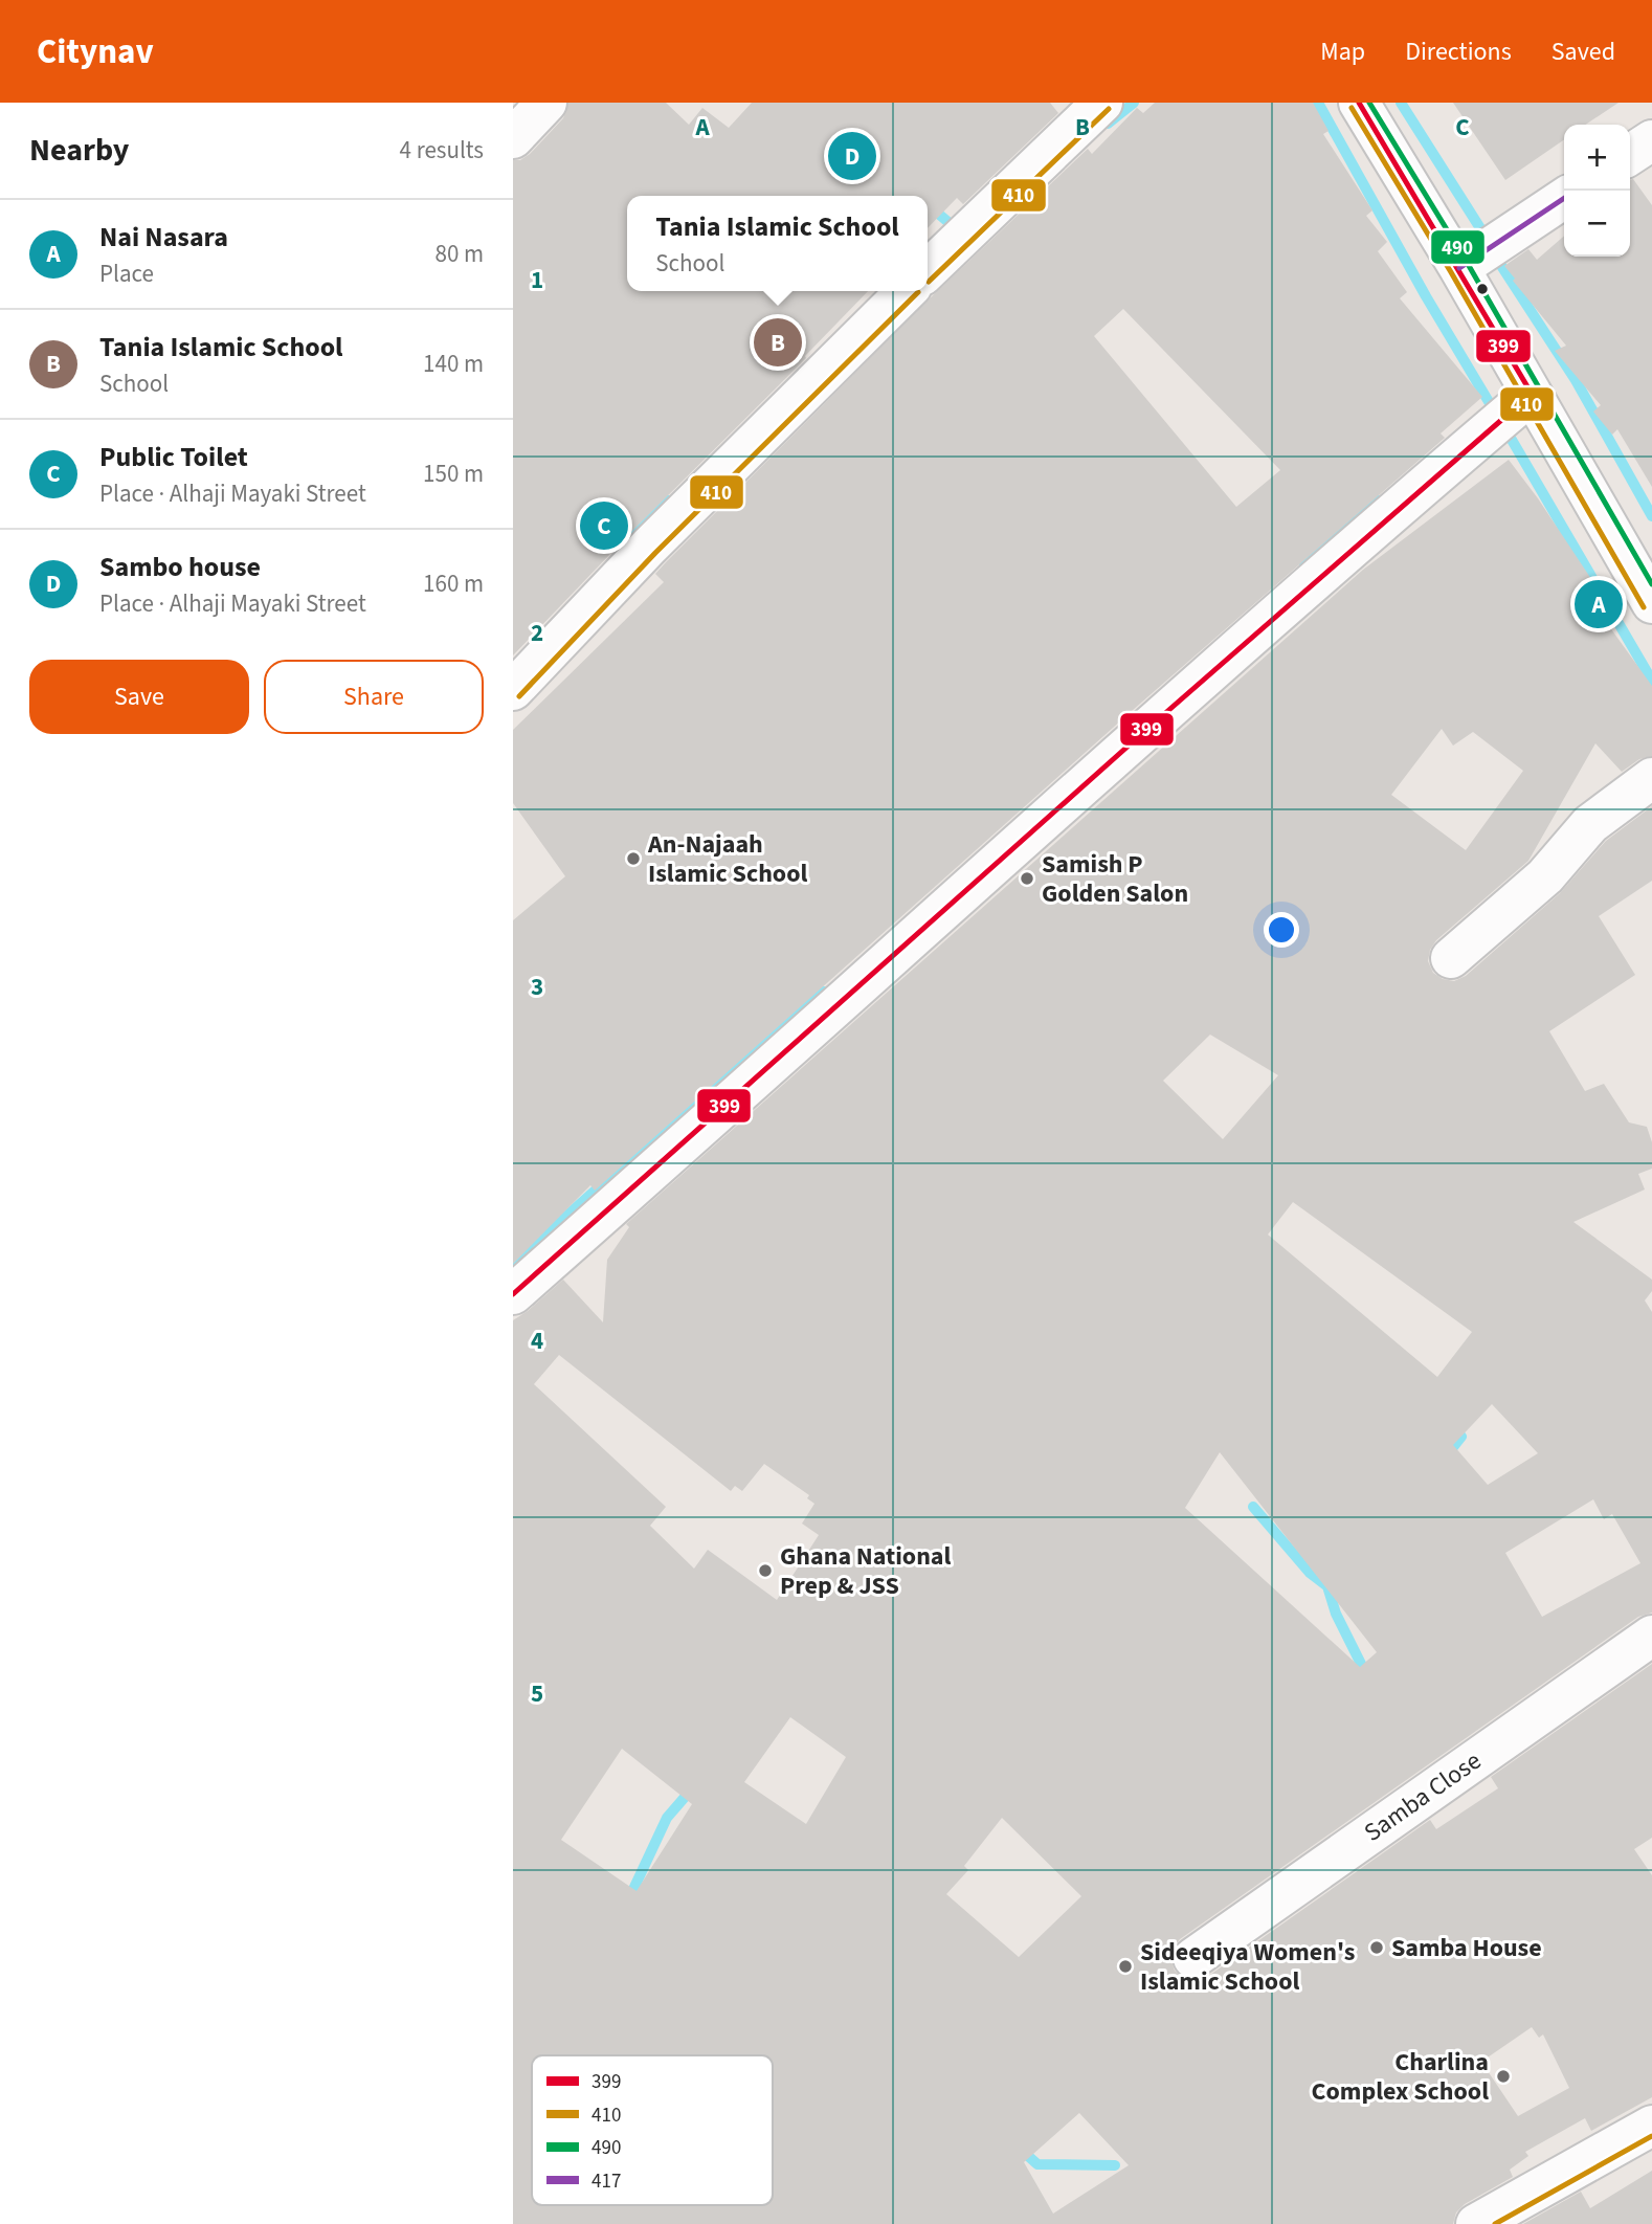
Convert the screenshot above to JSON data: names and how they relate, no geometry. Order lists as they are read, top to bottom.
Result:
{
  "streets": {
    "street": ["Samba Close"]
  },
  "places": [
    "An-Najaah Islamic School",
    "Samish P Golden Salon",
    "Ghana National Prep & JSS",
    "Samba House",
    "Sideeqiya Women's Islamic School",
    "Charlina Complex School"
  ],
  "lines": [
    "transit line 399",
    "transit line 490",
    "transit line 410",
    "transit line 417"
  ],
  "legend": [
    "399",
    "410",
    "490",
    "417"
  ],
  "page": {
    "header": "Citynav",
    "nav": ["Map", "Directions", "Saved"],
    "heading": ["Nearby", "4 results"],
    "map_buttons": ["+", "−"],
    "pins": [
      "D",
      "B",
      "C",
      "A"
    ],
    "popup": ["Tania Islamic School", "School"],
    "list": [
      {
        "mark": "A",
        "name": "Nai Nasara",
        "note": "Place",
        "value": "80 m"
      },
      {
        "mark": "B",
        "name": "Tania Islamic School",
        "note": "School",
        "value": "140 m"
      },
      {
        "mark": "C",
        "name": "Public Toilet",
        "note": "Place · Alhaji Mayaki Street",
        "value": "150 m"
      },
      {
        "mark": "D",
        "name": "Sambo house",
        "note": "Place · Alhaji Mayaki Street",
        "value": "160 m"
      }
    ],
    "buttons": ["Save", "Share"]
  },
  "grid": {
    "columns": ["A", "B", "C"],
    "rows": [
      "1",
      "2",
      "3",
      "4",
      "5"
    ]
  }
}
